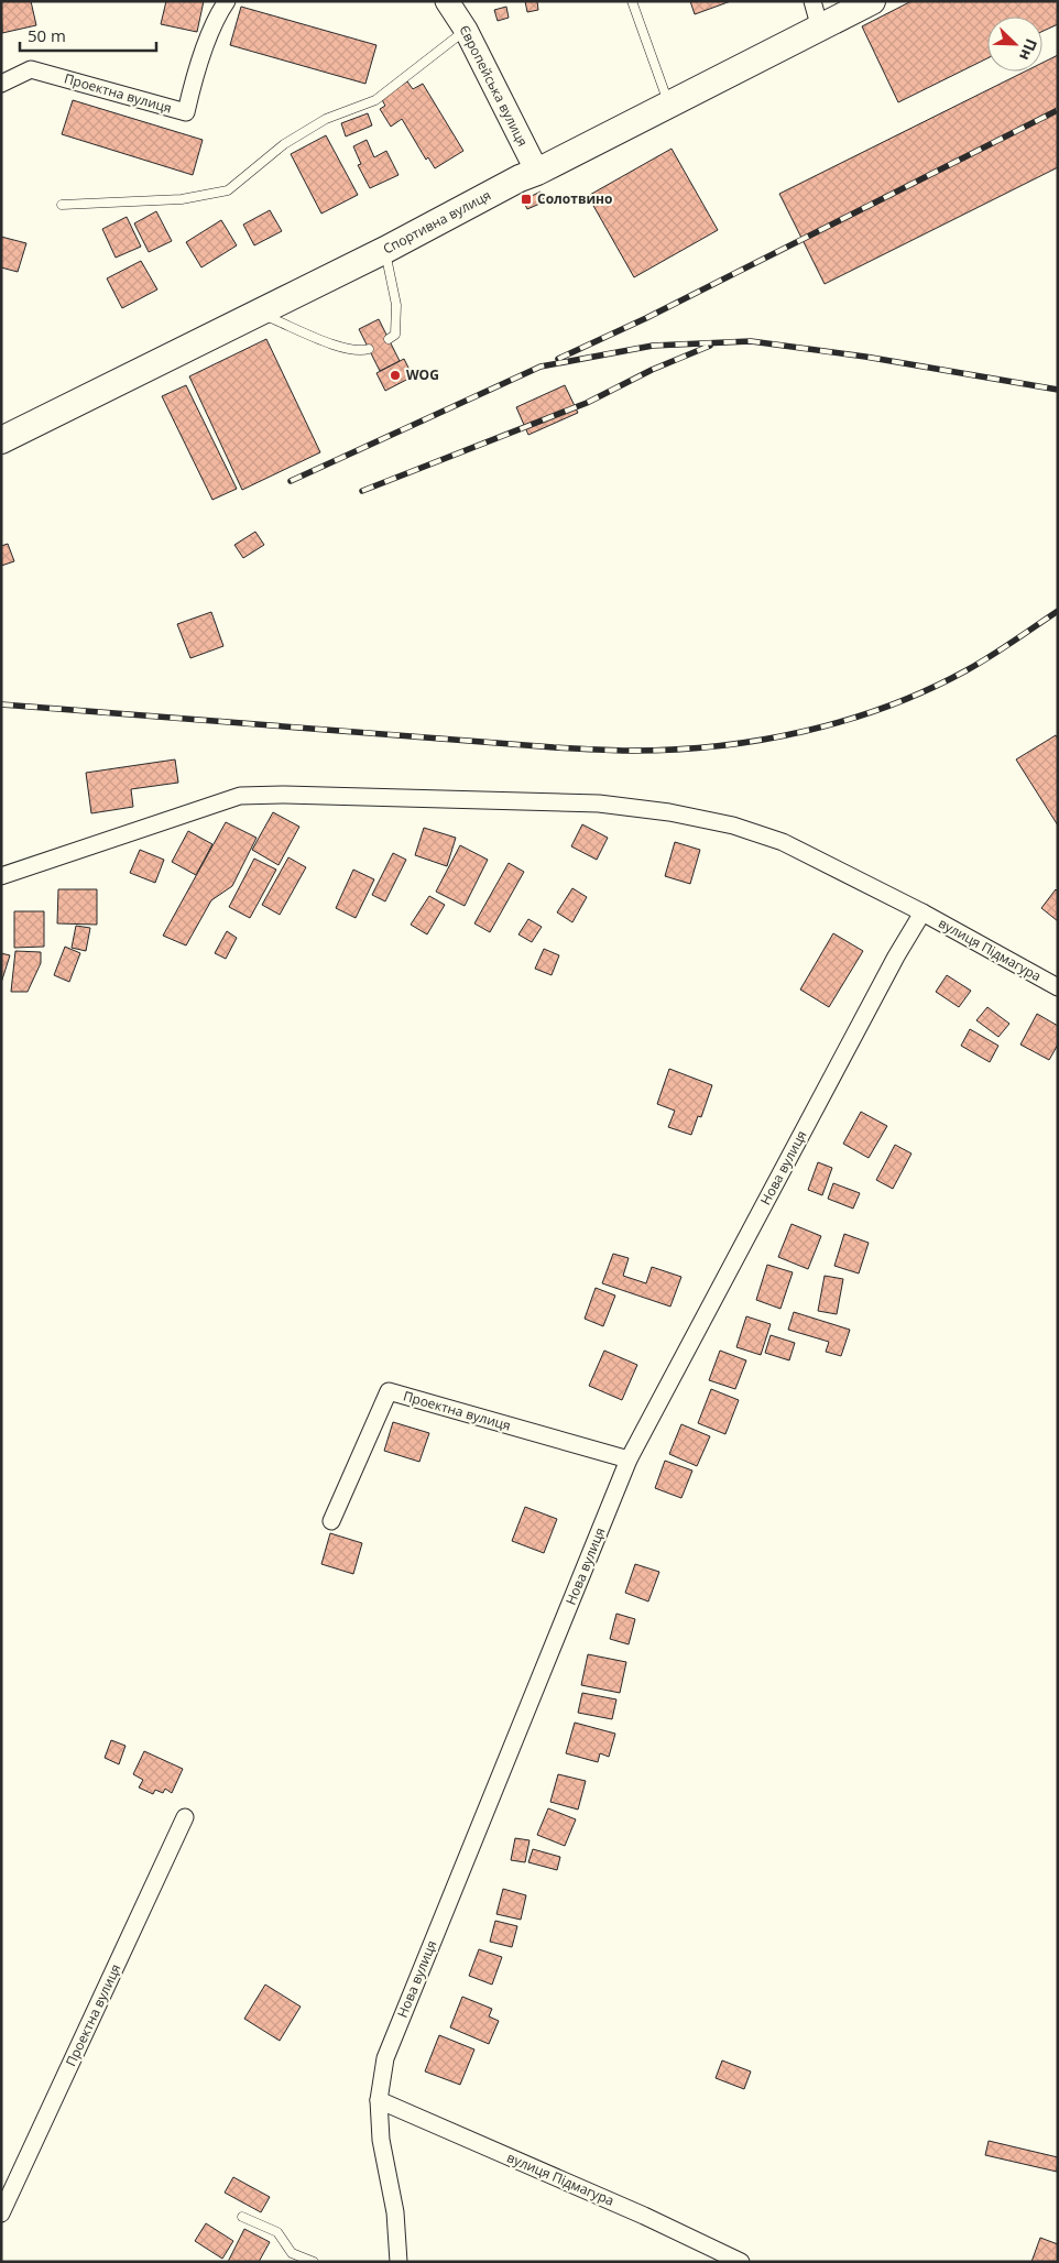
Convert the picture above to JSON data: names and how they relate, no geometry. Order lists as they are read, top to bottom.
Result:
{
  "streets": {
    "main road": ["Спортивна вулиця"],
    "street": [
      "Європейська вулиця",
      "Проектна вулиця",
      "вулиця Підмагура",
      "Нова вулиця"
    ]
  },
  "crossings": [
    ["Європейська вулиця", "Спортивна вулиця"],
    ["Проектна вулиця", "Нова вулиця"],
    ["вулиця Підмагура", "Нова вулиця"]
  ],
  "places": {
    "transit": ["Солотвино"],
    "other": ["WOG"]
  },
  "scale_bar": "50 m",
  "north": "bottom right"
}
